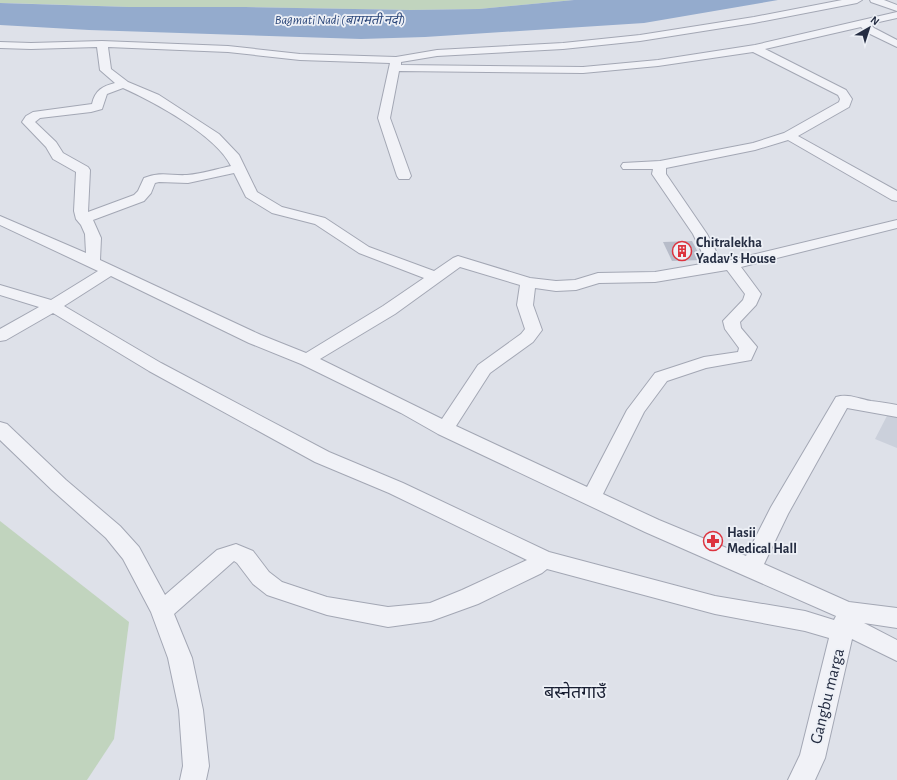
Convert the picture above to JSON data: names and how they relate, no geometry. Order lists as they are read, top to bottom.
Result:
{
  "streets": {
    "street": ["Gangbu marga"]
  },
  "districts": ["बस्नेतगाउँ"],
  "water": ["Bagmati Nadi (बागमती नदी)"],
  "places": {
    "building": ["Chitralekha Yadav's House"],
    "pharmacy": ["Hasii Medical Hall"]
  },
  "north": "top right"
}
